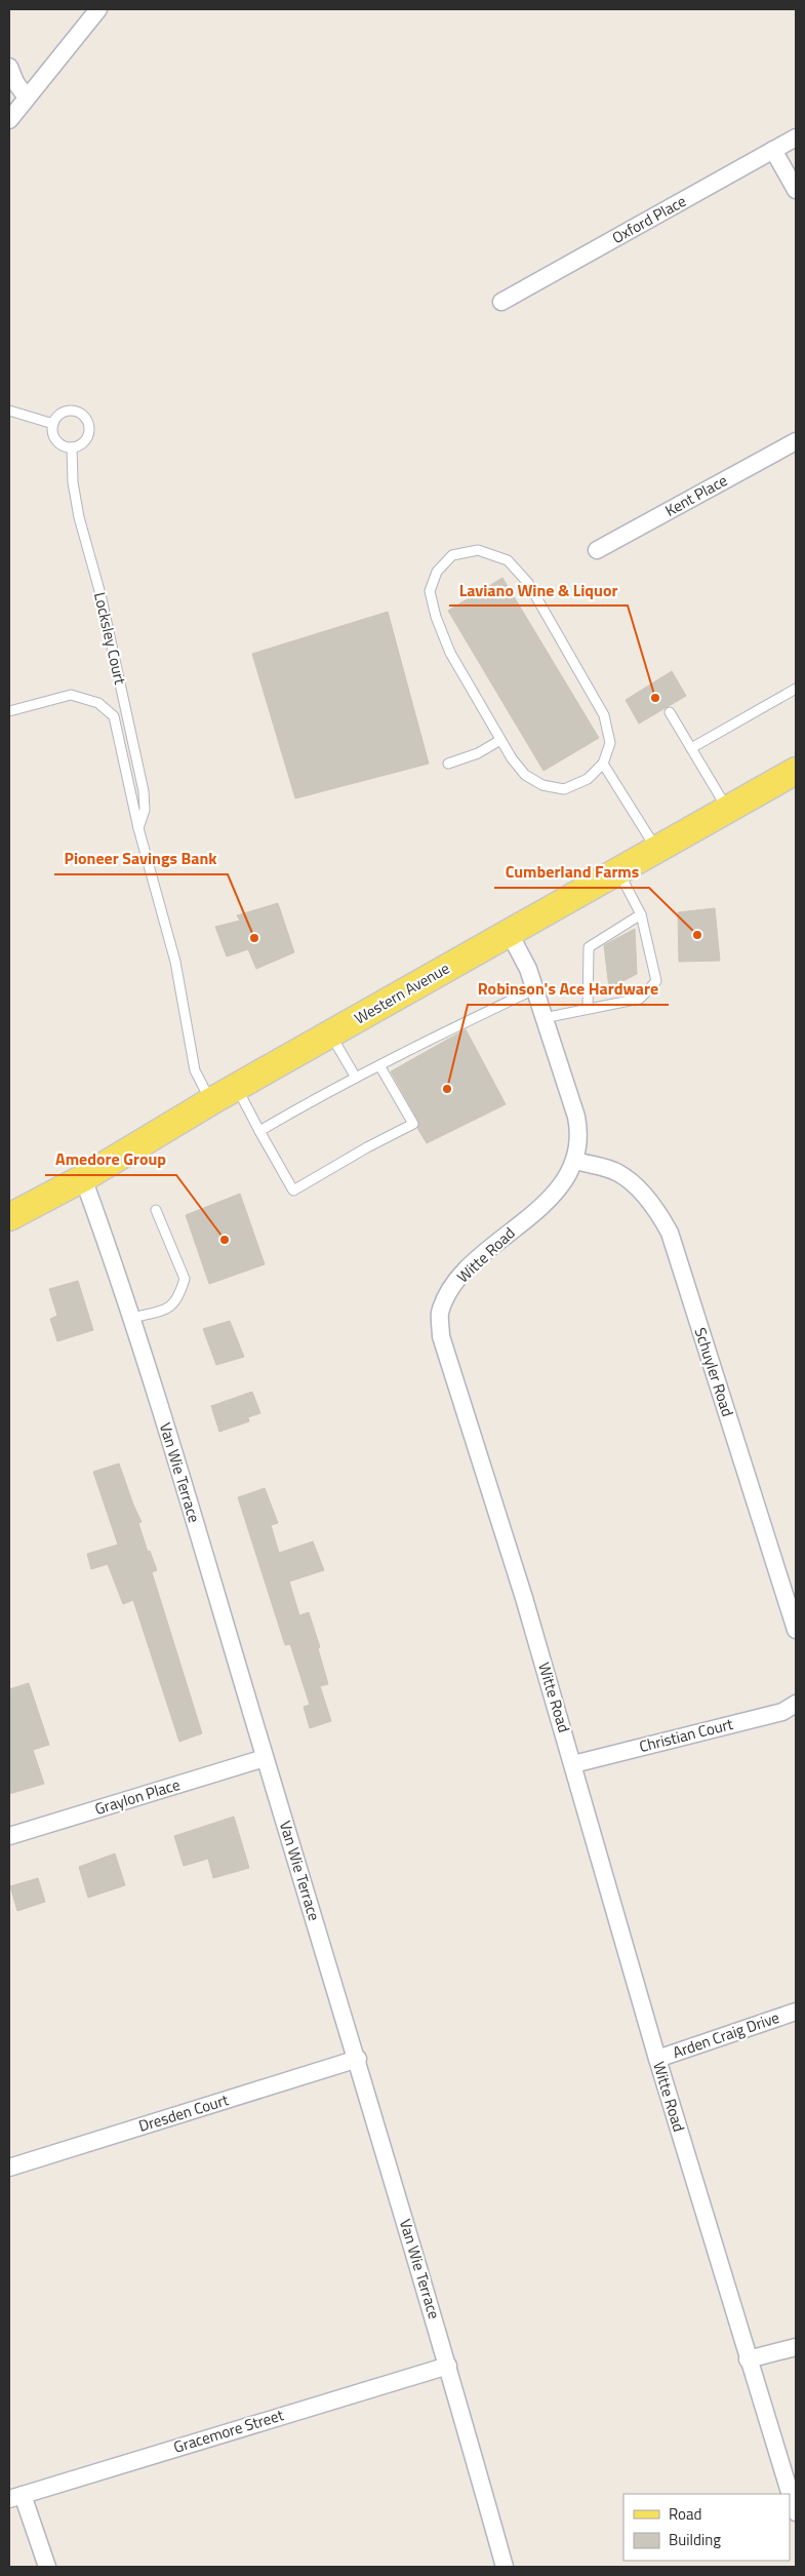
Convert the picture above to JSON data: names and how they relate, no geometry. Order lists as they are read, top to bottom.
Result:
{
  "streets": {
    "main road": ["Western Avenue"],
    "street": [
      "Oxford Place",
      "Kent Place",
      "Witte Road",
      "Schuyler Road",
      "Van Wie Terrace",
      "Christian Court",
      "Graylon Place",
      "Arden Craig Drive",
      "Dresden Court",
      "Gracemore Street"
    ],
    "lane": ["Locksley Court"]
  },
  "crossings": [
    ["Western Avenue", "Witte Road"],
    ["Western Avenue", "Van Wie Terrace"],
    ["Witte Road", "Schuyler Road"],
    ["Witte Road", "Christian Court"],
    ["Witte Road", "Arden Craig Drive"],
    ["Van Wie Terrace", "Graylon Place"],
    ["Van Wie Terrace", "Dresden Court"],
    ["Van Wie Terrace", "Gracemore Street"]
  ],
  "places": [
    "Laviano Wine & Liquor",
    "Cumberland Farms",
    "Pioneer Savings Bank",
    "Robinson's Ace Hardware",
    "Amedore Group"
  ],
  "legend": ["Road", "Building"]
}
